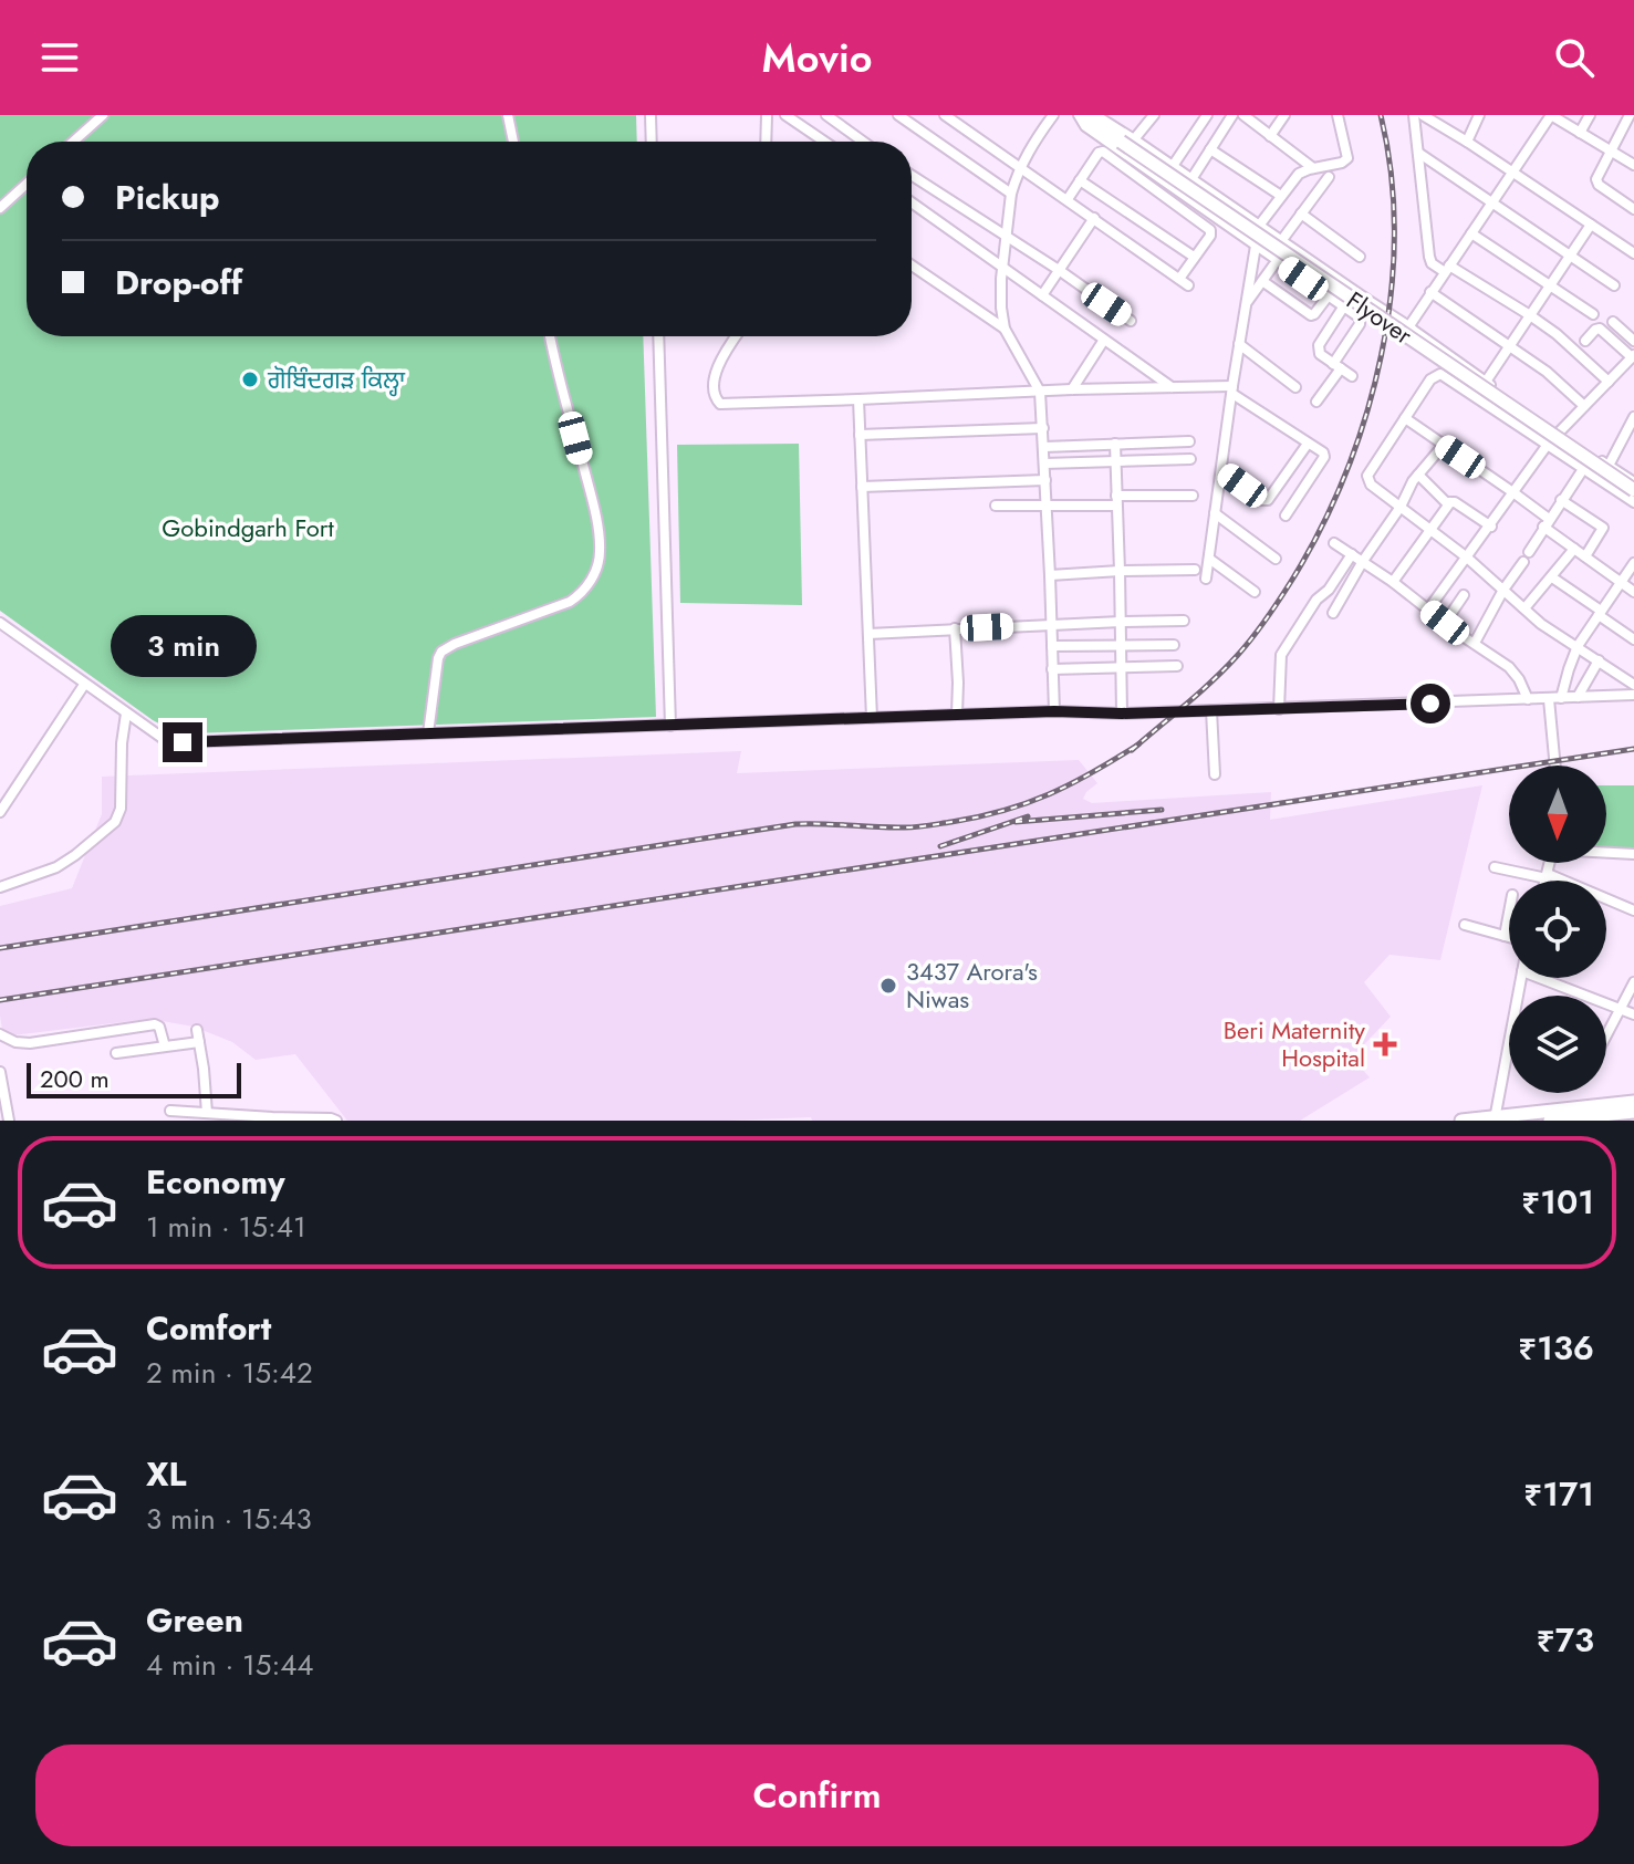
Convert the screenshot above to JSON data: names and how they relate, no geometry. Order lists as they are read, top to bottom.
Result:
{
  "streets": {
    "main road": ["Flyover"]
  },
  "parks": ["Gobindgarh Fort"],
  "places": {
    "other": ["ਗੋਬਿੰਦਗੜ ਕਿਲ੍ਹਾ", "3437 Arora's Niwas"],
    "health": ["Beri Maternity Hospital"]
  },
  "scale_bar": "200 m",
  "north": "bottom",
  "page": {
    "header": "Movio",
    "banner": ["Pickup", "Drop-off"],
    "bubble": "3 min",
    "scale": "200 m",
    "list": [
      {
        "name": "Economy",
        "note": "1 min · 15:41",
        "value": "₹101"
      },
      {
        "name": "Comfort",
        "note": "2 min · 15:42",
        "value": "₹136"
      },
      {
        "name": "XL",
        "note": "3 min · 15:43",
        "value": "₹171"
      },
      {
        "name": "Green",
        "note": "4 min · 15:44",
        "value": "₹73"
      }
    ],
    "buttons": "Confirm"
  }
}
